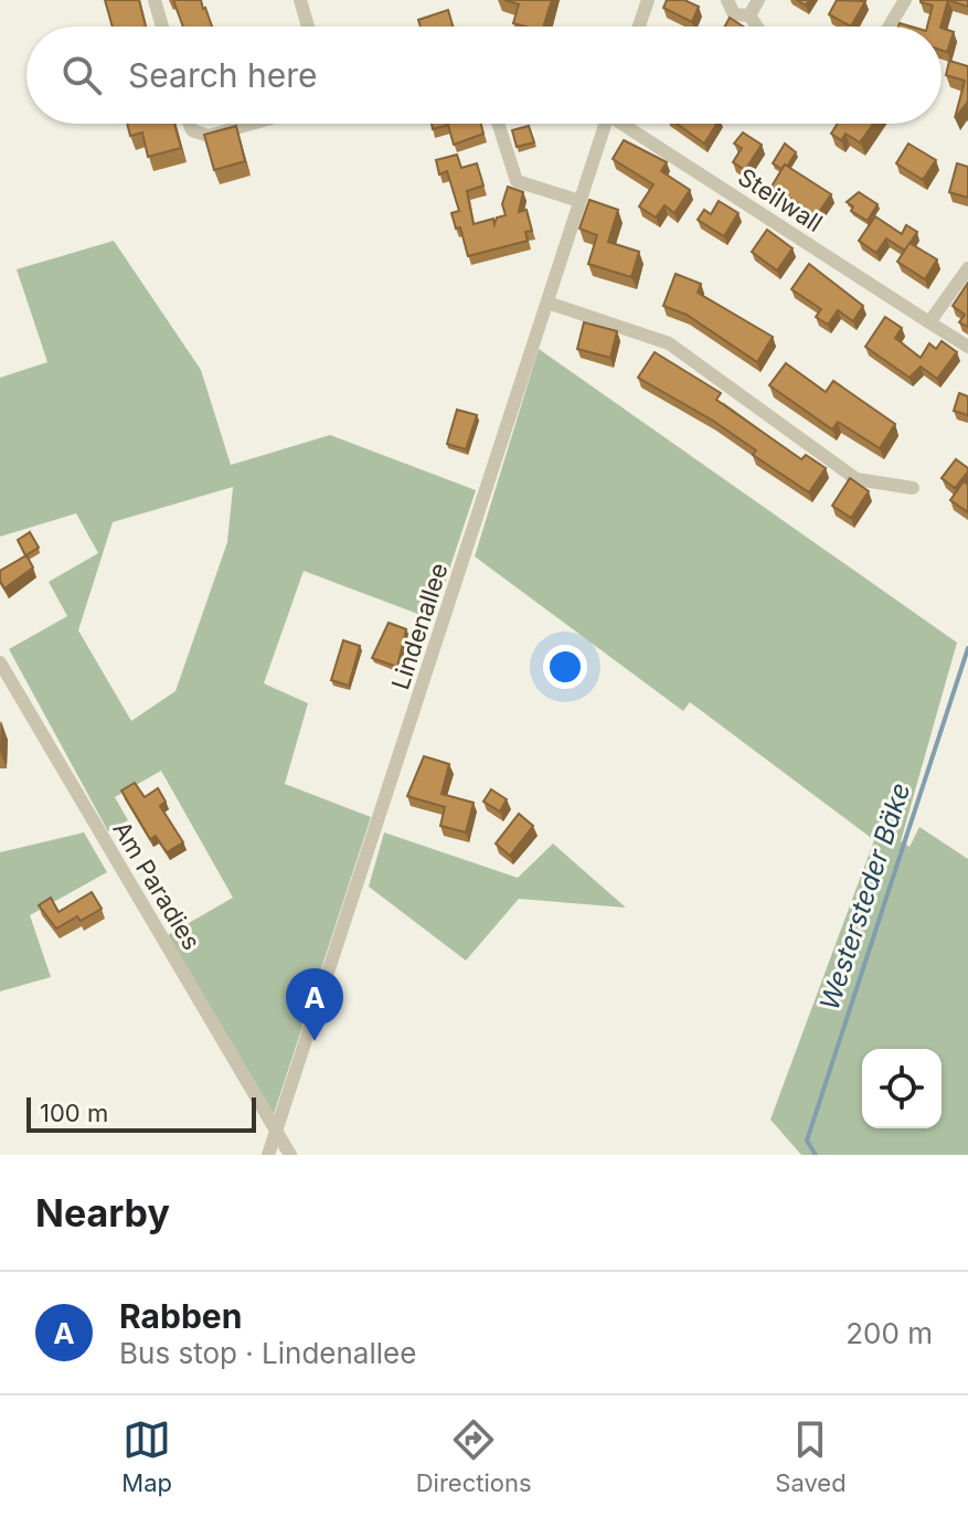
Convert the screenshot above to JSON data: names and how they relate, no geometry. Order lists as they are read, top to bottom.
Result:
{
  "streets": {
    "street": ["Steilwall", "Lindenallee", "Am Paradies"]
  },
  "crossings": [
    ["Lindenallee", "Am Paradies"]
  ],
  "water": ["Westersteder Bäke"],
  "scale_bar": "100 m",
  "page": {
    "search": "Search here",
    "pins": "A",
    "scale": "100 m",
    "heading": "Nearby",
    "list": [
      {
        "mark": "A",
        "name": "Rabben",
        "note": "Bus stop · Lindenallee",
        "value": "200 m"
      }
    ],
    "nav": ["Map", "Directions", "Saved"]
  }
}
